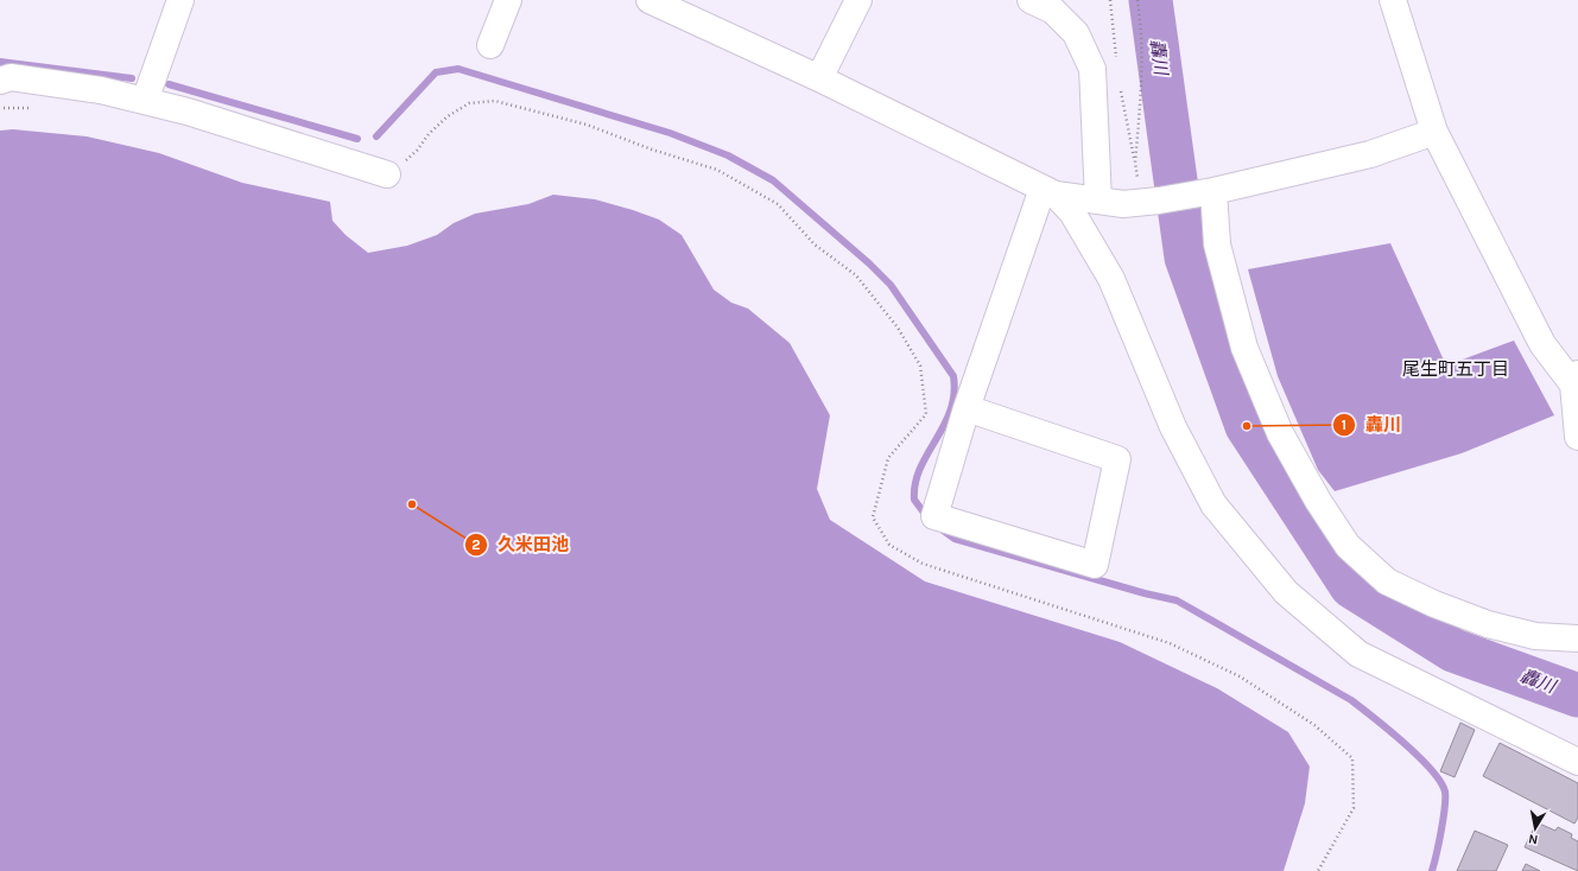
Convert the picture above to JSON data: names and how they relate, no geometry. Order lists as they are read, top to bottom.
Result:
{
  "districts": ["尾生町五丁目"],
  "water": ["轟川"],
  "places": ["轟川", "久米田池"],
  "north": "bottom"
}
